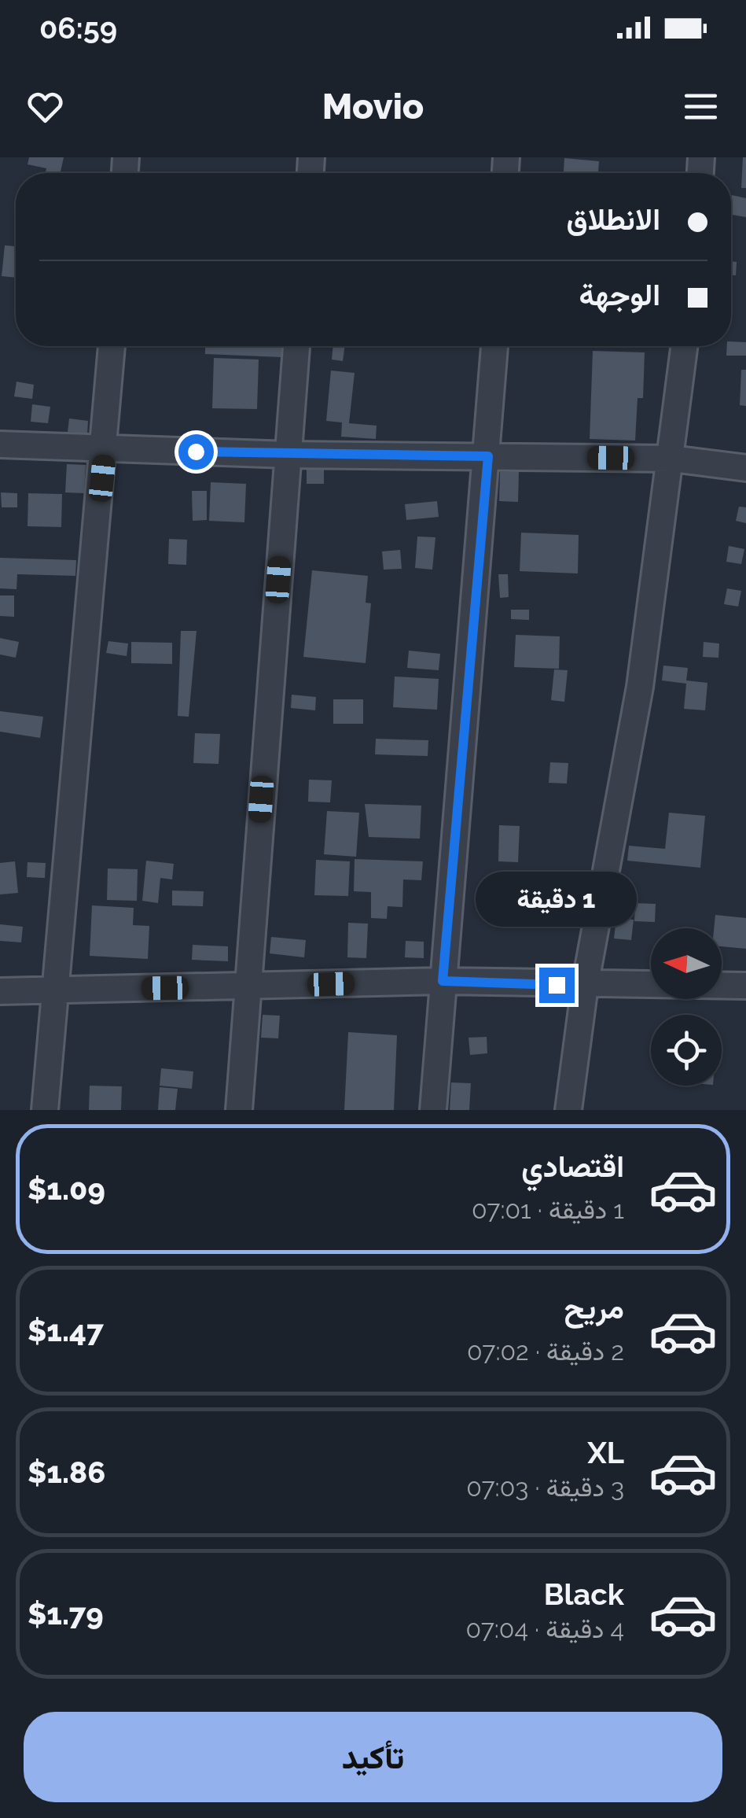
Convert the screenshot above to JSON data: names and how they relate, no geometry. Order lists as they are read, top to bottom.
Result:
{
  "north": "left",
  "page": {
    "status": "06:59",
    "header": "Movio",
    "banner": ["الانطلاق", "الوجهة"],
    "bubble": "1 دقيقة",
    "list": [
      {
        "name": "اقتصادي",
        "note": "1 دقيقة · 07:01",
        "value": "$1.09"
      },
      {
        "name": "مريح",
        "note": "2 دقيقة · 07:02",
        "value": "$1.47"
      },
      {
        "name": "XL",
        "note": "3 دقيقة · 07:03",
        "value": "$1.86"
      },
      {
        "name": "Black",
        "note": "4 دقيقة · 07:04",
        "value": "$1.79"
      }
    ],
    "buttons": "تأكيد"
  }
}
